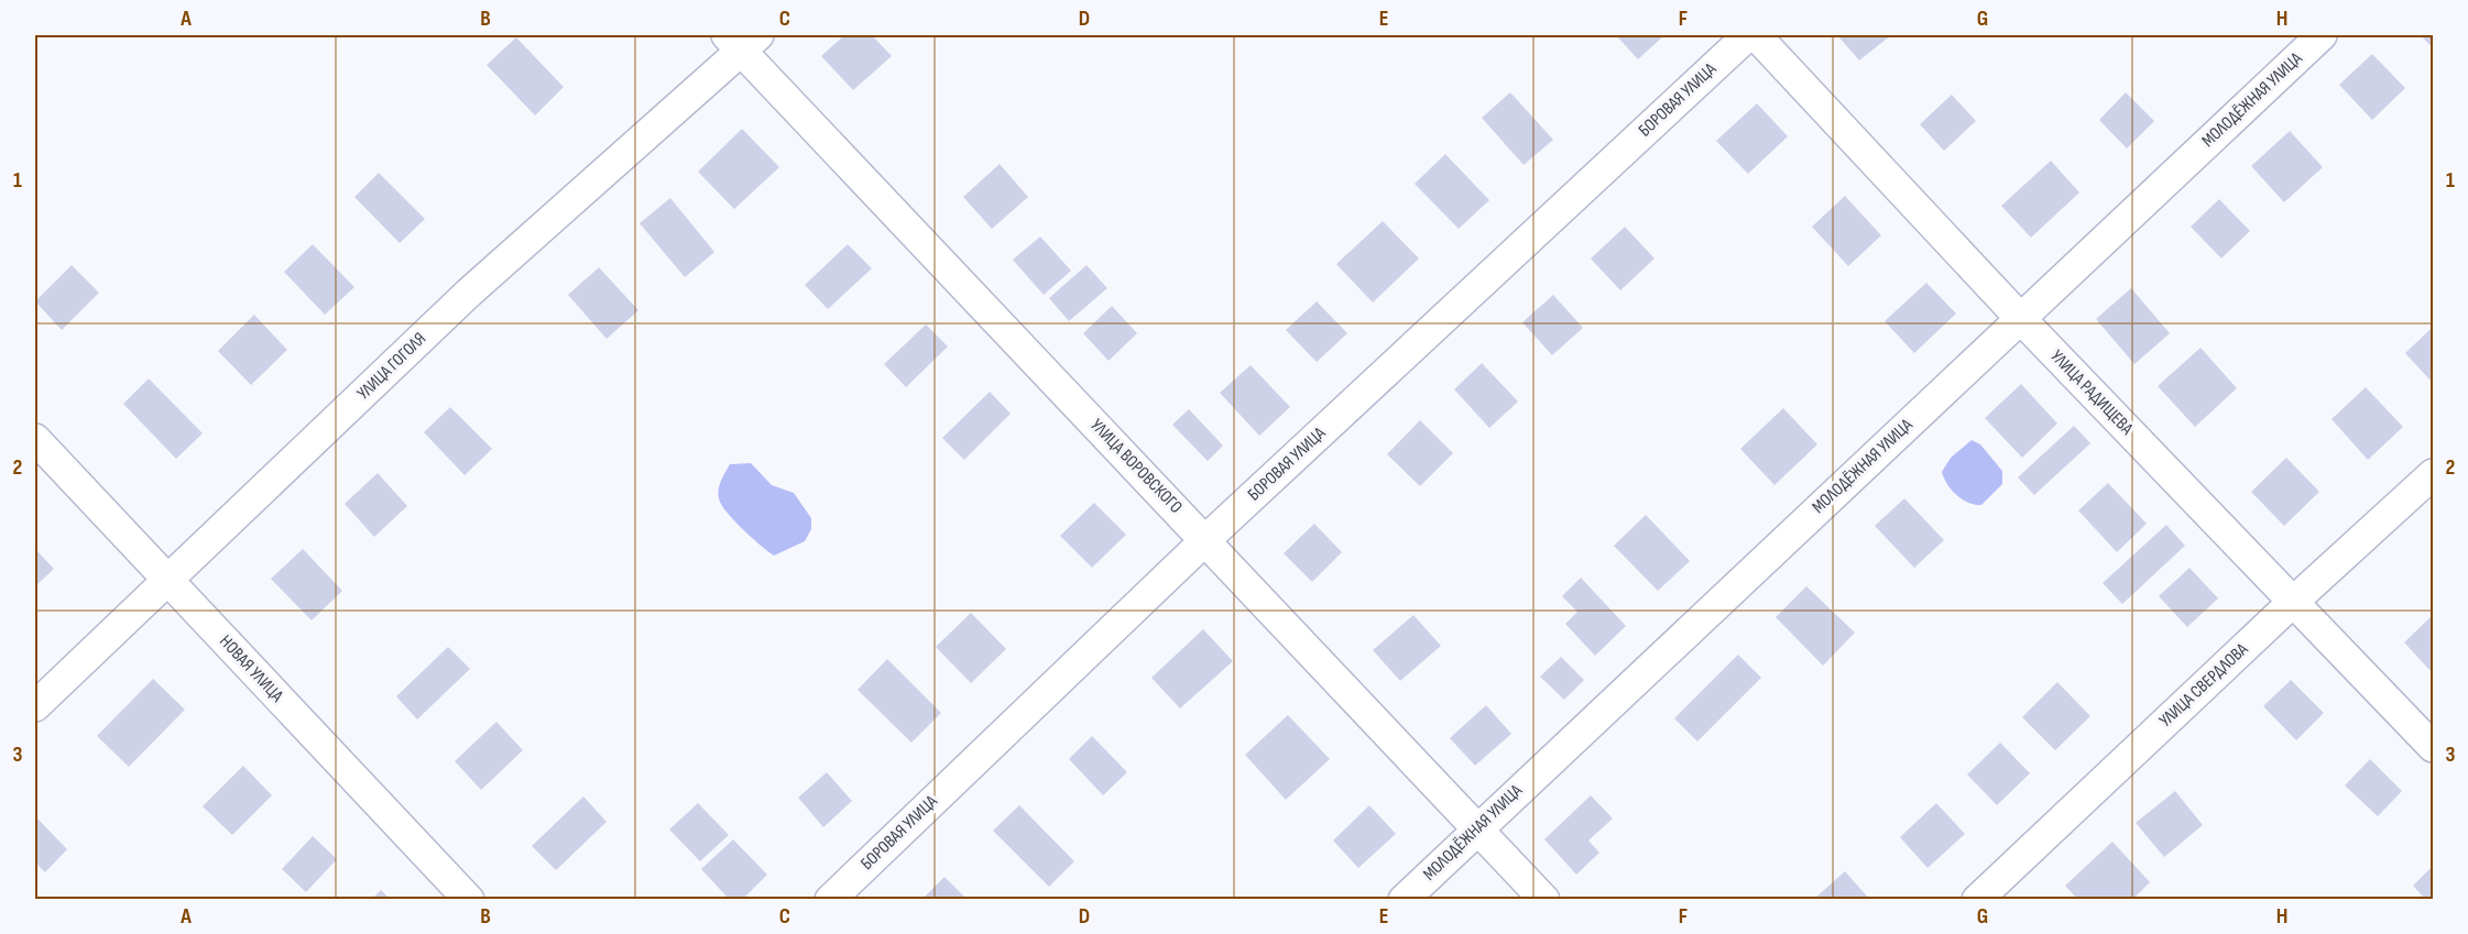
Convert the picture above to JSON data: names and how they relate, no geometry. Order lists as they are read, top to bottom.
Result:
{
  "streets": {
    "street": [
      "БОРОВАЯ УЛИЦА",
      "МОЛОДЁЖНАЯ УЛИЦА",
      "УЛИЦА ГОГОЛЯ",
      "УЛИЦА РАДИЩЕВА",
      "УЛИЦА ВОРОВСКОГО",
      "НОВАЯ УЛИЦА",
      "УЛИЦА СВЕРДЛОВА"
    ]
  },
  "crossings": [
    ["БОРОВАЯ УЛИЦА", "УЛИЦА ВОРОВСКОГО"],
    ["МОЛОДЁЖНАЯ УЛИЦА", "УЛИЦА РАДИЩЕВА"],
    ["МОЛОДЁЖНАЯ УЛИЦА", "УЛИЦА ВОРОВСКОГО"],
    ["УЛИЦА ГОГОЛЯ", "УЛИЦА ВОРОВСКОГО"],
    ["УЛИЦА ГОГОЛЯ", "НОВАЯ УЛИЦА"],
    ["УЛИЦА РАДИЩЕВА", "УЛИЦА СВЕРДЛОВА"]
  ],
  "grid": {
    "columns": [
      "A",
      "B",
      "C",
      "D",
      "E",
      "F",
      "G",
      "H"
    ],
    "rows": ["1", "2", "3"]
  }
}
